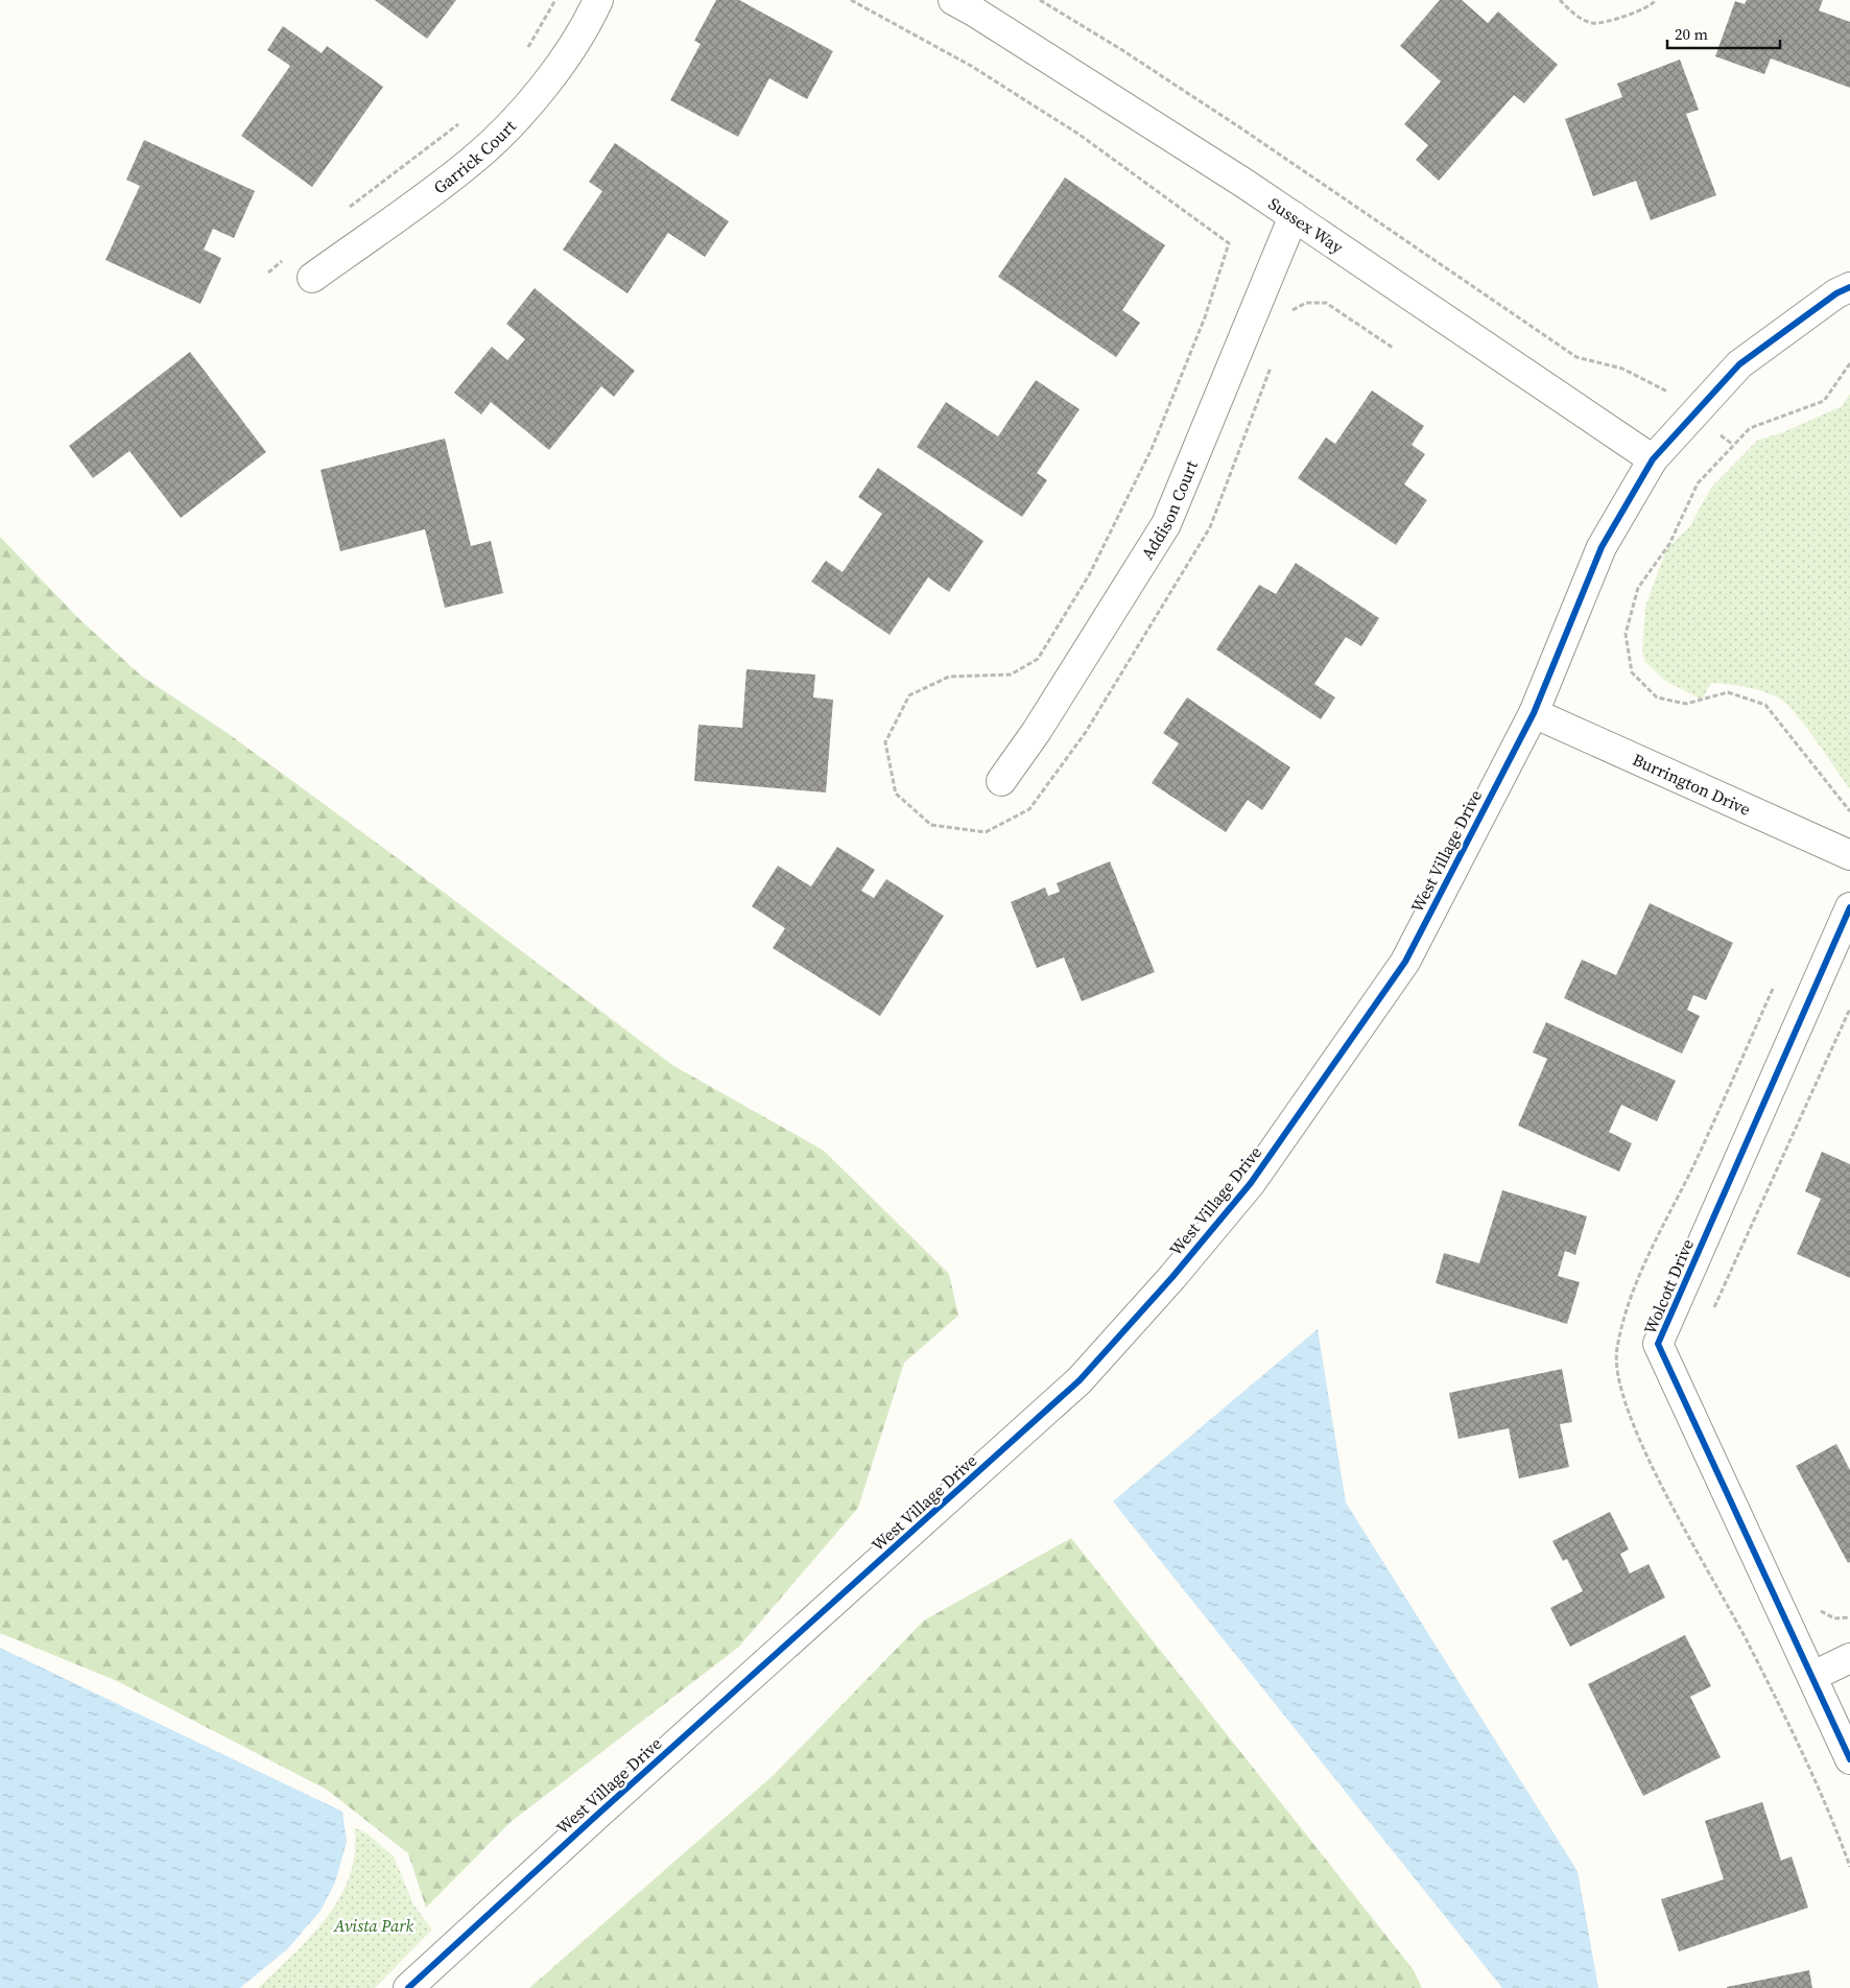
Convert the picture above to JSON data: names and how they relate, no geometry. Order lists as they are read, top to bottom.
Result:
{
  "streets": {
    "street": [
      "Garrick Court",
      "Sussex Way",
      "Addison Court",
      "Burrington Drive",
      "West Village Drive",
      "Wolcott Drive"
    ]
  },
  "crossings": [
    ["Sussex Way", "Addison Court"],
    ["Sussex Way", "West Village Drive"],
    ["Burrington Drive", "West Village Drive"]
  ],
  "parks": ["Avista Park"],
  "scale_bar": "20 m"
}
